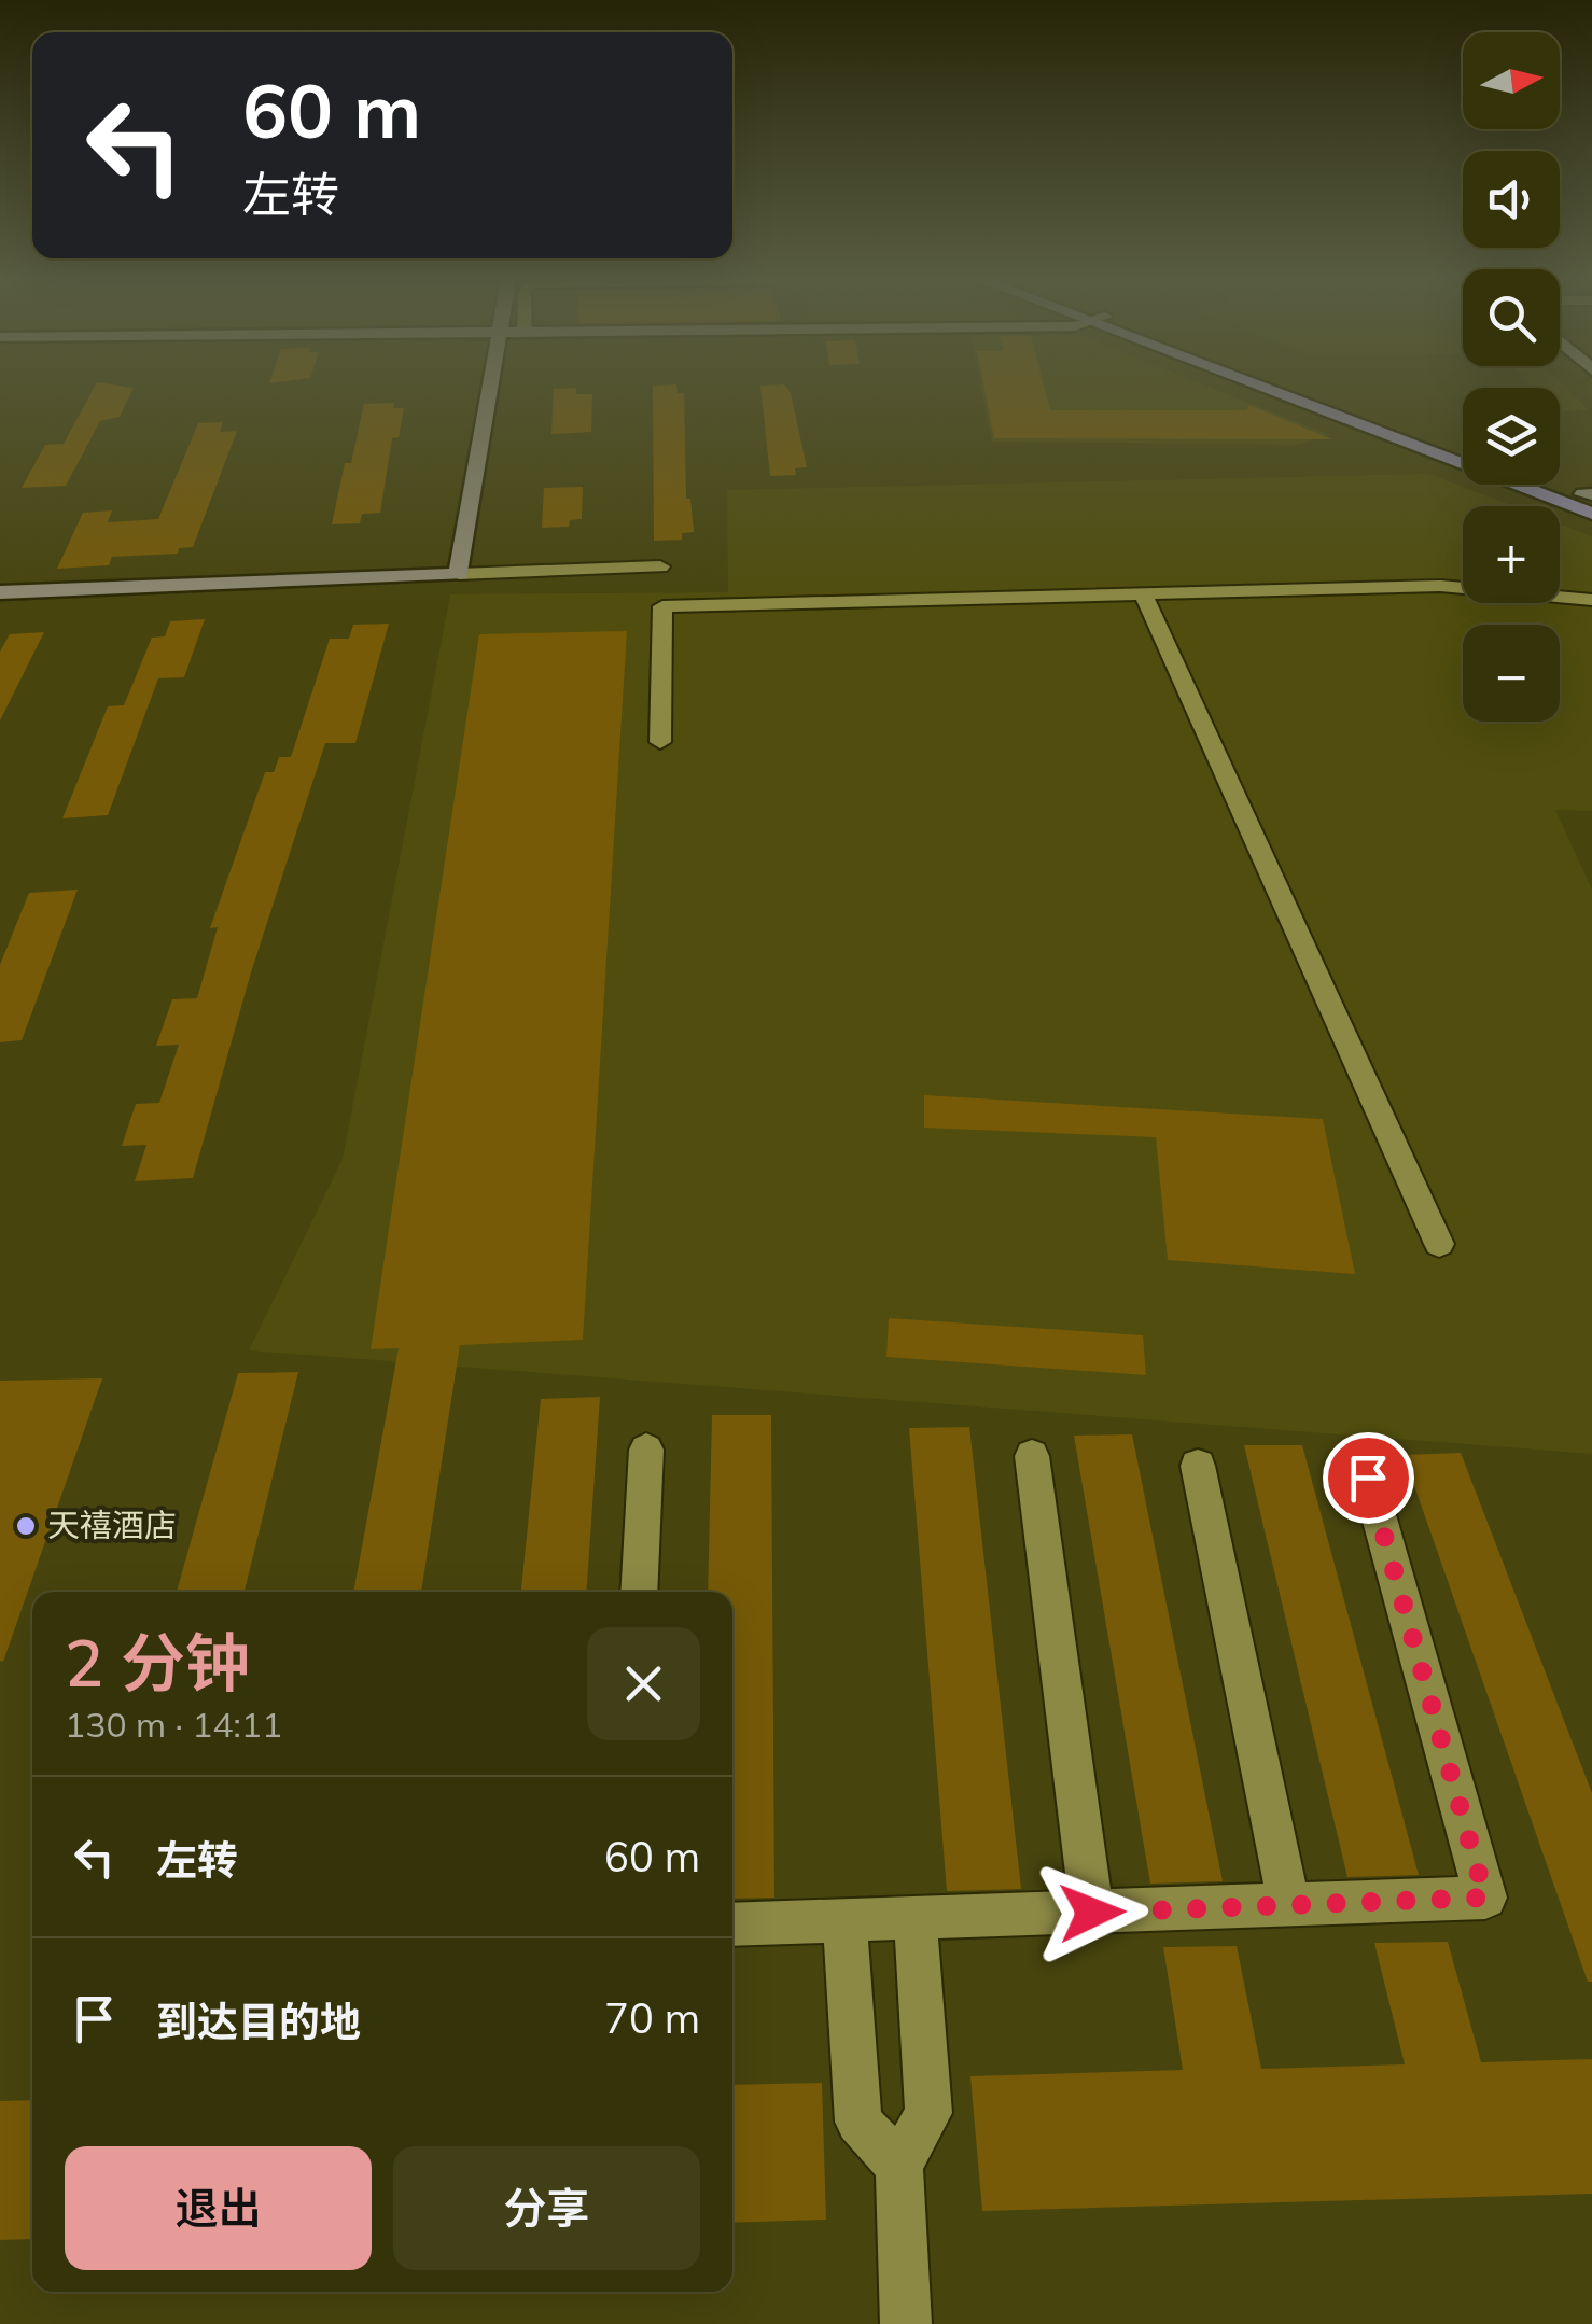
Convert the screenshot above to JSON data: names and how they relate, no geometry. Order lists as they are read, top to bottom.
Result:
{
  "places": ["天禧酒店"],
  "north": "right",
  "page": {
    "map_buttons": ["+", "−"],
    "turn": ["60 m", "左转"],
    "heading": ["2 分钟", "130 m · 14:11"],
    "list": [
      {
        "name": "左转",
        "value": "60 m"
      },
      {
        "name": "到达目的地",
        "value": "70 m"
      }
    ],
    "buttons": ["退出", "分享"]
  }
}
